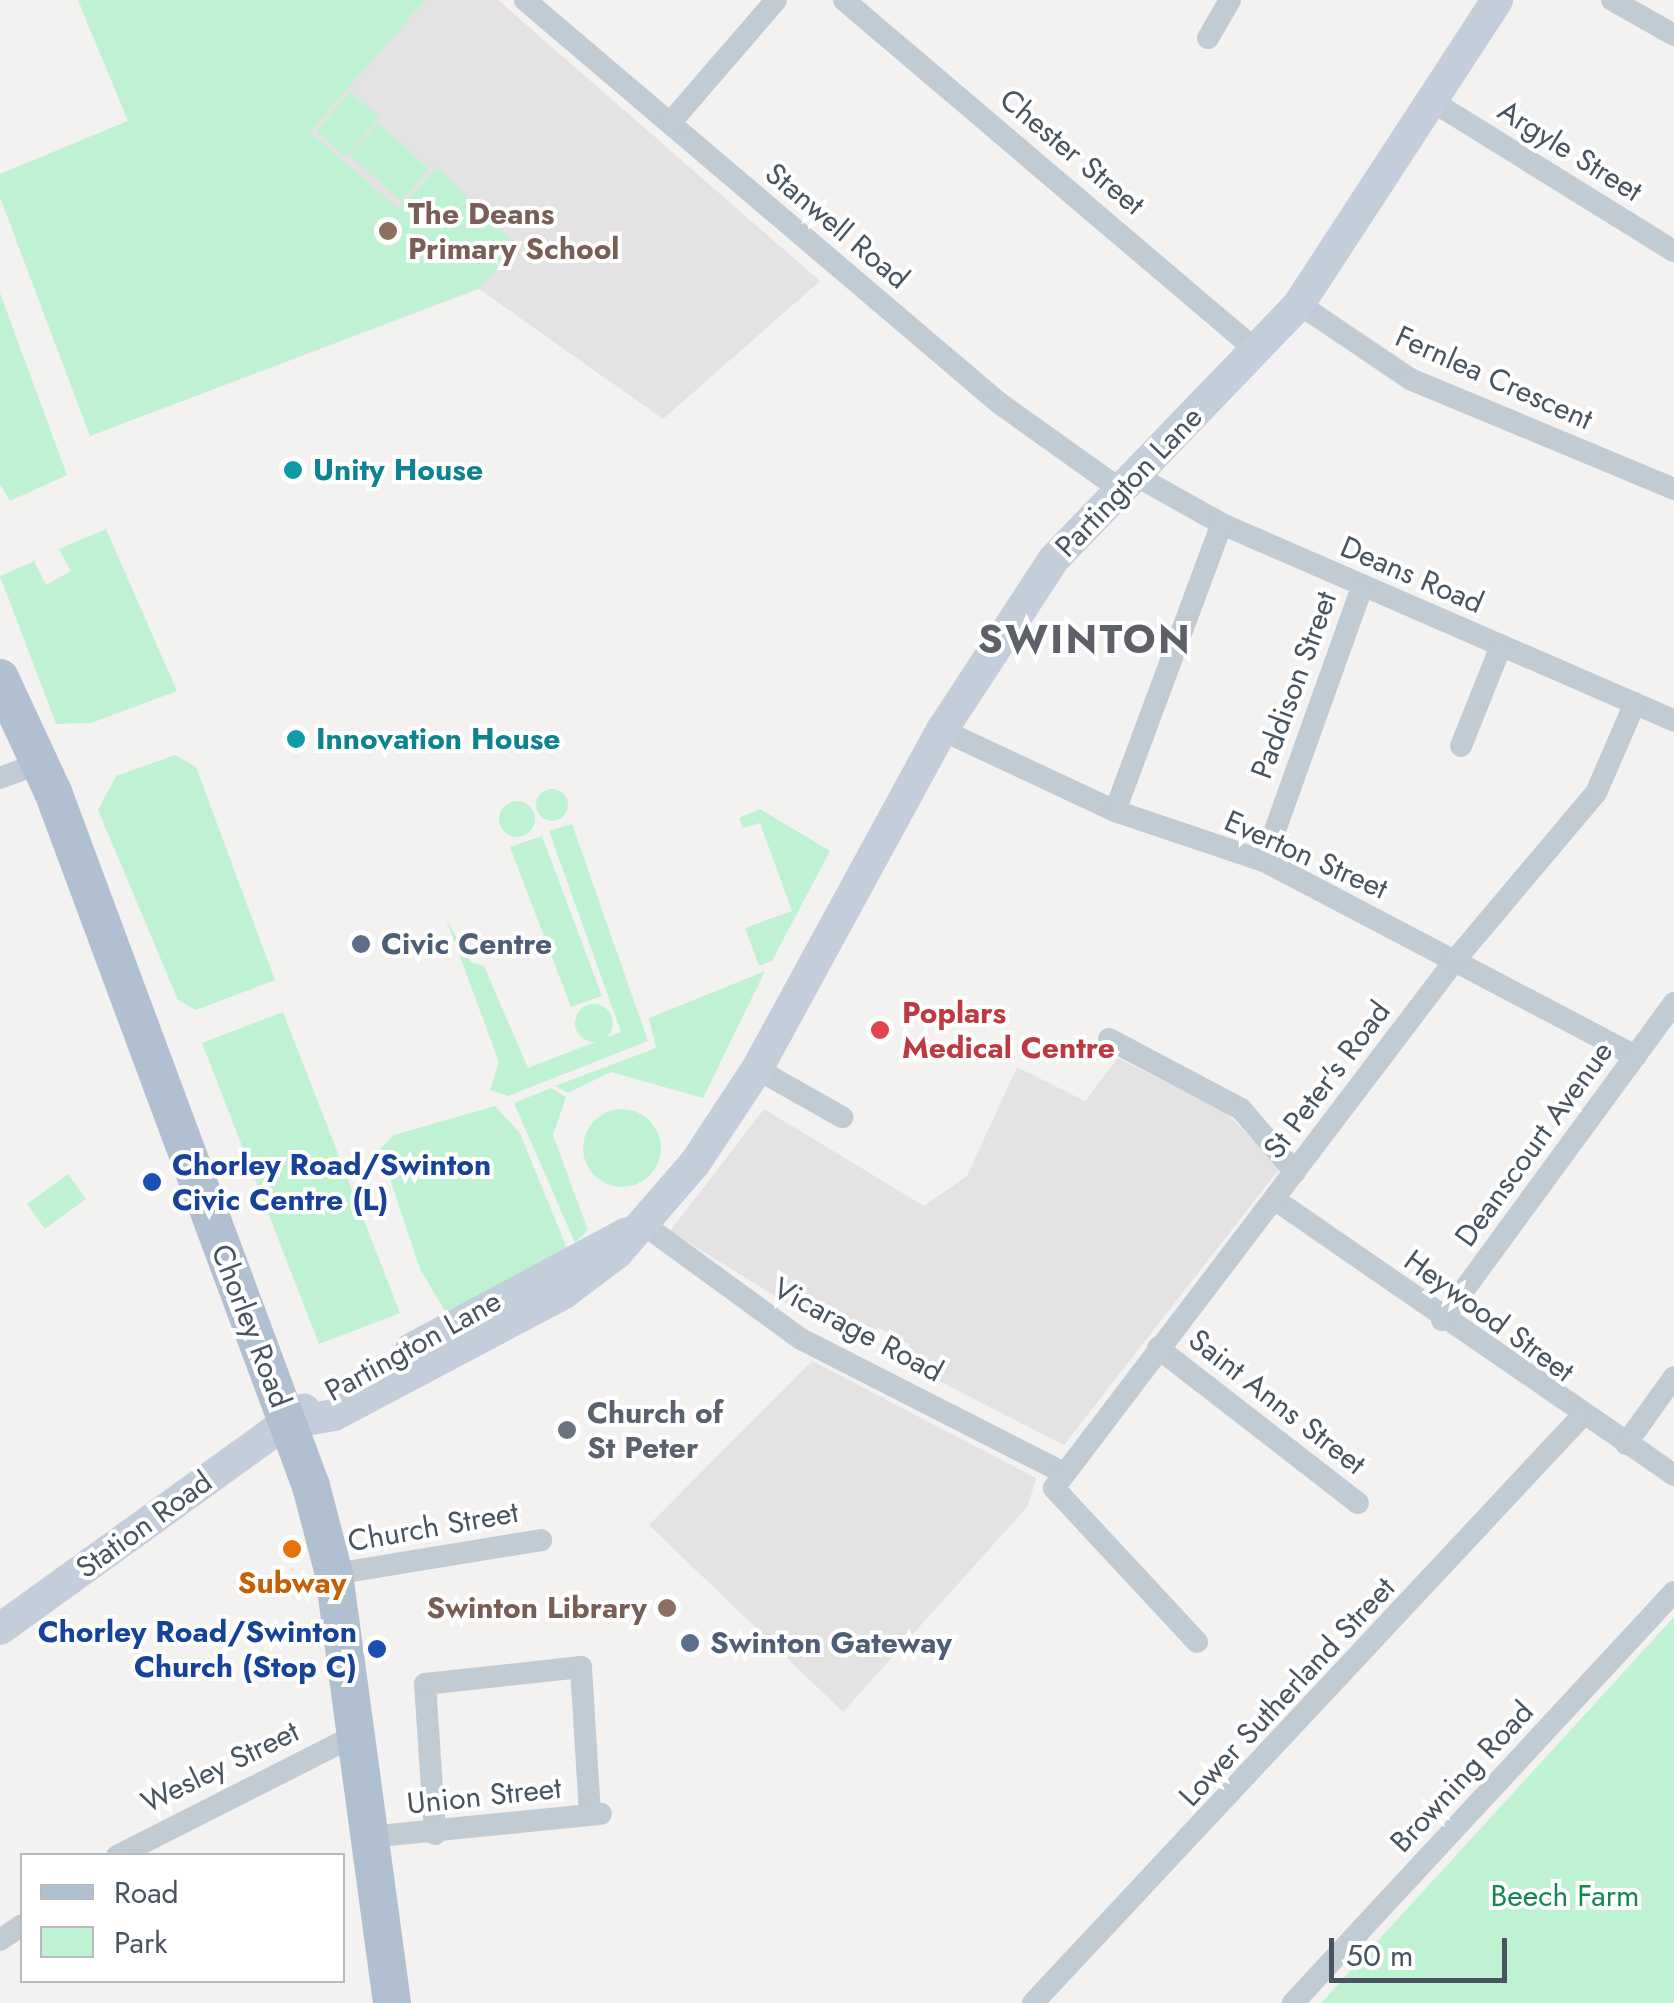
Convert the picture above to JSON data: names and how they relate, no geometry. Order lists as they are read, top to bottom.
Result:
{
  "streets": {
    "main road": ["Partington Lane", "Chorley Road", "Station Road"],
    "street": [
      "Argyle Street",
      "Chester Street",
      "Stanwell Road",
      "Fernlea Crescent",
      "Deans Road",
      "Paddison Street",
      "Everton Street",
      "St Peter's Road",
      "Deanscourt Avenue",
      "Heywood Street",
      "Vicarage Road",
      "Saint Anns Street",
      "Church Street",
      "Lower Sutherland Street",
      "Wesley Street",
      "Browning Road",
      "Union Street"
    ]
  },
  "crossings": [
    ["Argyle Street", "Partington Lane"],
    ["Chester Street", "Partington Lane"],
    ["Stanwell Road", "Partington Lane"],
    ["Stanwell Road", "Deans Road"],
    ["Fernlea Crescent", "Partington Lane"],
    ["Partington Lane", "Deans Road"],
    ["Partington Lane", "Everton Street"],
    ["Partington Lane", "Chorley Road"],
    ["Partington Lane", "Vicarage Road"],
    ["Partington Lane", "Station Road"],
    ["Deans Road", "Paddison Street"],
    ["Deans Road", "St Peter's Road"],
    ["Paddison Street", "Everton Street"],
    ["Everton Street", "St Peter's Road"],
    ["Everton Street", "Deanscourt Avenue"],
    ["St Peter's Road", "Heywood Street"],
    ["St Peter's Road", "Vicarage Road"],
    ["St Peter's Road", "Saint Anns Street"],
    ["Deanscourt Avenue", "Heywood Street"],
    ["Heywood Street", "Lower Sutherland Street"],
    ["Chorley Road", "Station Road"],
    ["Chorley Road", "Church Street"],
    ["Chorley Road", "Wesley Street"],
    ["Chorley Road", "Union Street"]
  ],
  "districts": ["SWINTON"],
  "parks": ["Beech Farm"],
  "places": [
    "The Deans Primary School",
    "Unity House",
    "Innovation House",
    "Civic Centre",
    "Poplars Medical Centre",
    "Chorley Road/Swinton Civic Centre (L)",
    "Church of St Peter",
    "Subway",
    "Swinton Library",
    "Swinton Gateway",
    "Chorley Road/Swinton Church (Stop C)"
  ],
  "legend": ["Road", "Park"],
  "scale_bar": "50 m"
}
